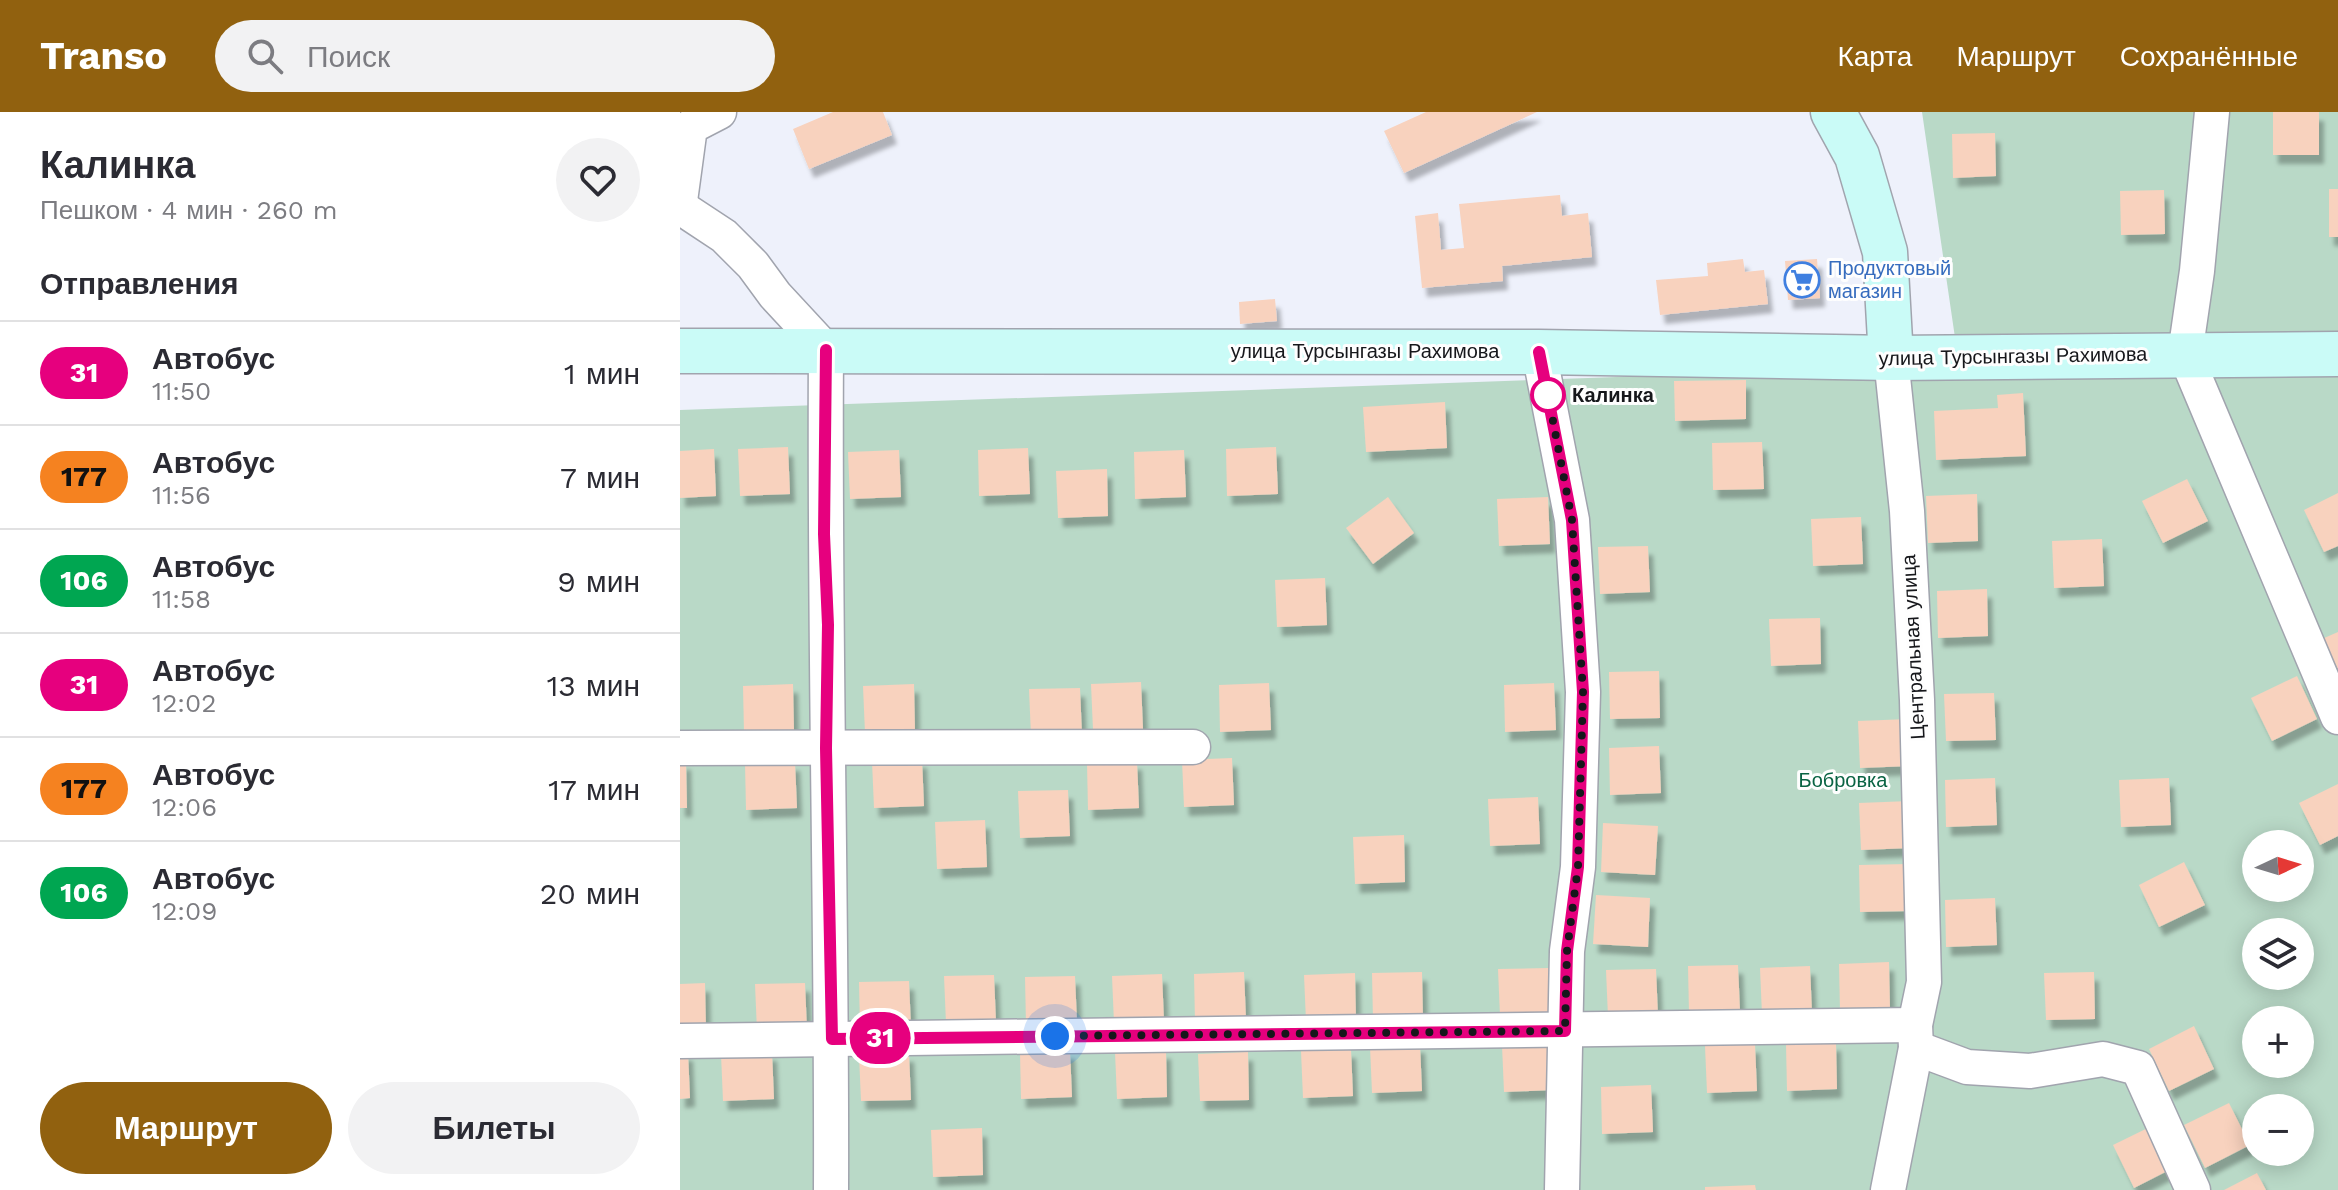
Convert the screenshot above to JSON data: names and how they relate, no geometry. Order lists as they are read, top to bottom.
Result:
{
  "streets": {
    "street": ["улица Турсынгазы Рахимова", "Центральная улица"]
  },
  "crossings": [
    ["улица Турсынгазы Рахимова", "Центральная улица"]
  ],
  "parks": ["Бобровка"],
  "places": {
    "supermarket": ["Продуктовый магазин"],
    "other": ["Калинка"]
  },
  "lines": ["bus line 31"],
  "north": "right",
  "page": {
    "header": "Transo",
    "search": "Поиск",
    "nav": ["Карта", "Маршрут", "Сохранённые"],
    "heading": [
      ["Калинка", "Пешком · 4 мин · 260 m"],
      "Отправления"
    ],
    "on_map": "31",
    "list": [
      {
        "mark": "31",
        "name": "Автобус",
        "note": "11:50",
        "value": "1 мин"
      },
      {
        "mark": "177",
        "name": "Автобус",
        "note": "11:56",
        "value": "7 мин"
      },
      {
        "mark": "106",
        "name": "Автобус",
        "note": "11:58",
        "value": "9 мин"
      },
      {
        "mark": "31",
        "name": "Автобус",
        "note": "12:02",
        "value": "13 мин"
      },
      {
        "mark": "177",
        "name": "Автобус",
        "note": "12:06",
        "value": "17 мин"
      },
      {
        "mark": "106",
        "name": "Автобус",
        "note": "12:09",
        "value": "20 мин"
      }
    ],
    "map_buttons": ["+", "−"],
    "buttons": ["Маршрут", "Билеты"]
  }
}
